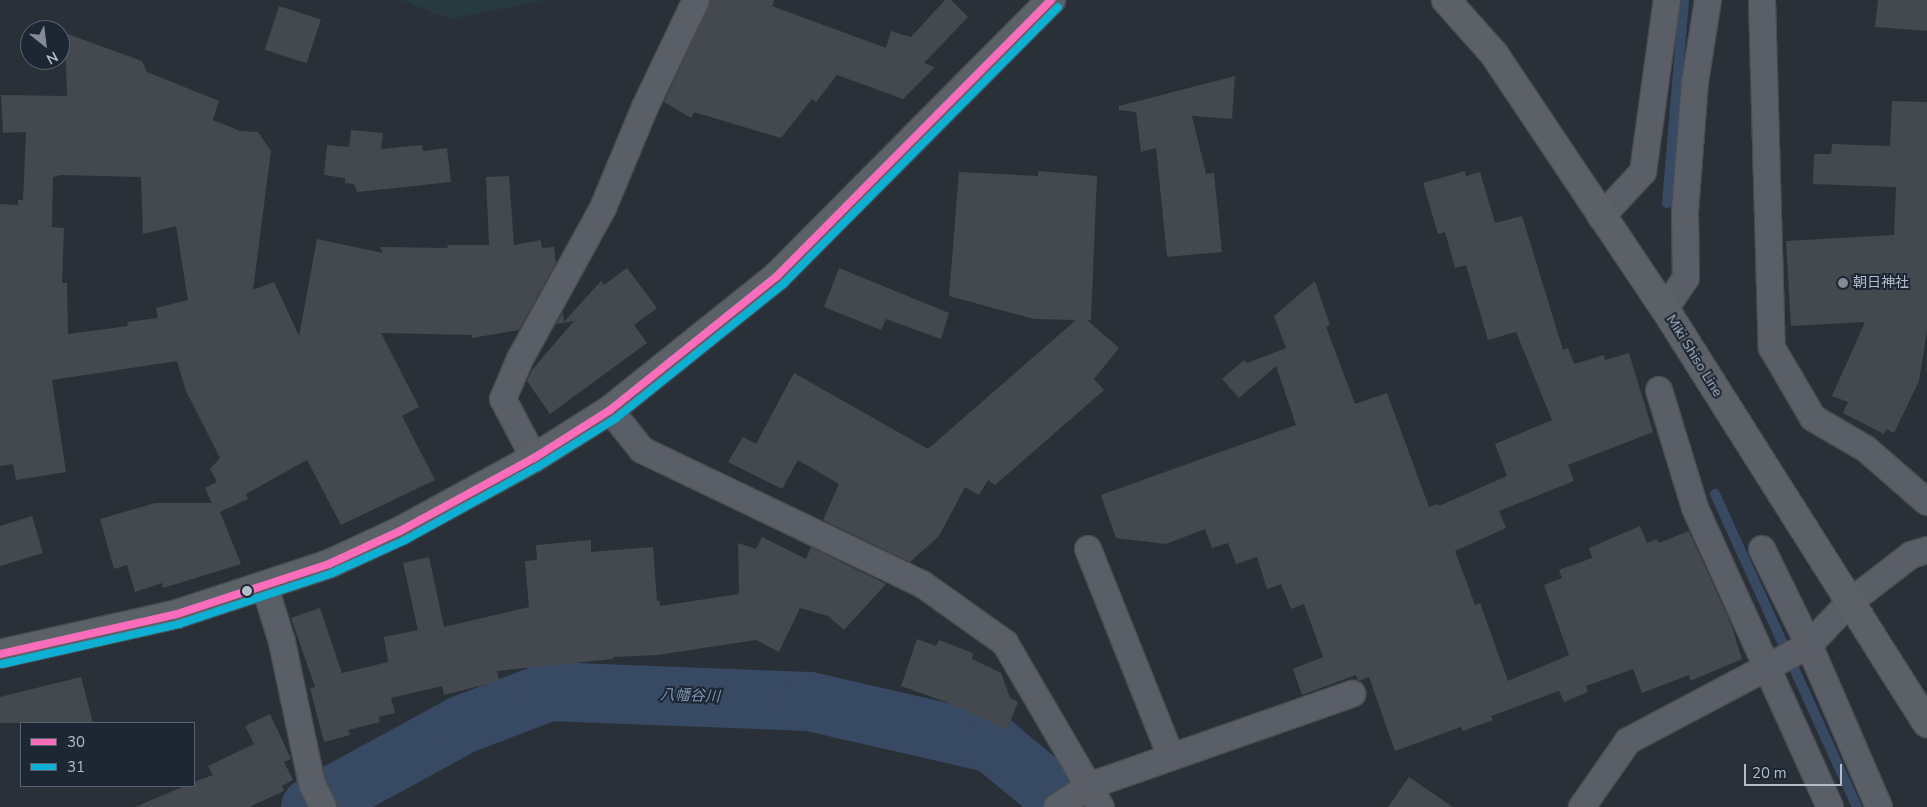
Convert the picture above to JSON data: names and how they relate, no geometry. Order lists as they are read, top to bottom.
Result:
{
  "streets": {
    "main road": ["Miki Shiso Line"]
  },
  "water": ["八幡谷川"],
  "places": ["朝日神社"],
  "lines": ["transit line 30", "transit line 31"],
  "legend": ["30", "31"],
  "scale_bar": "20 m",
  "north": "bottom right"
}
